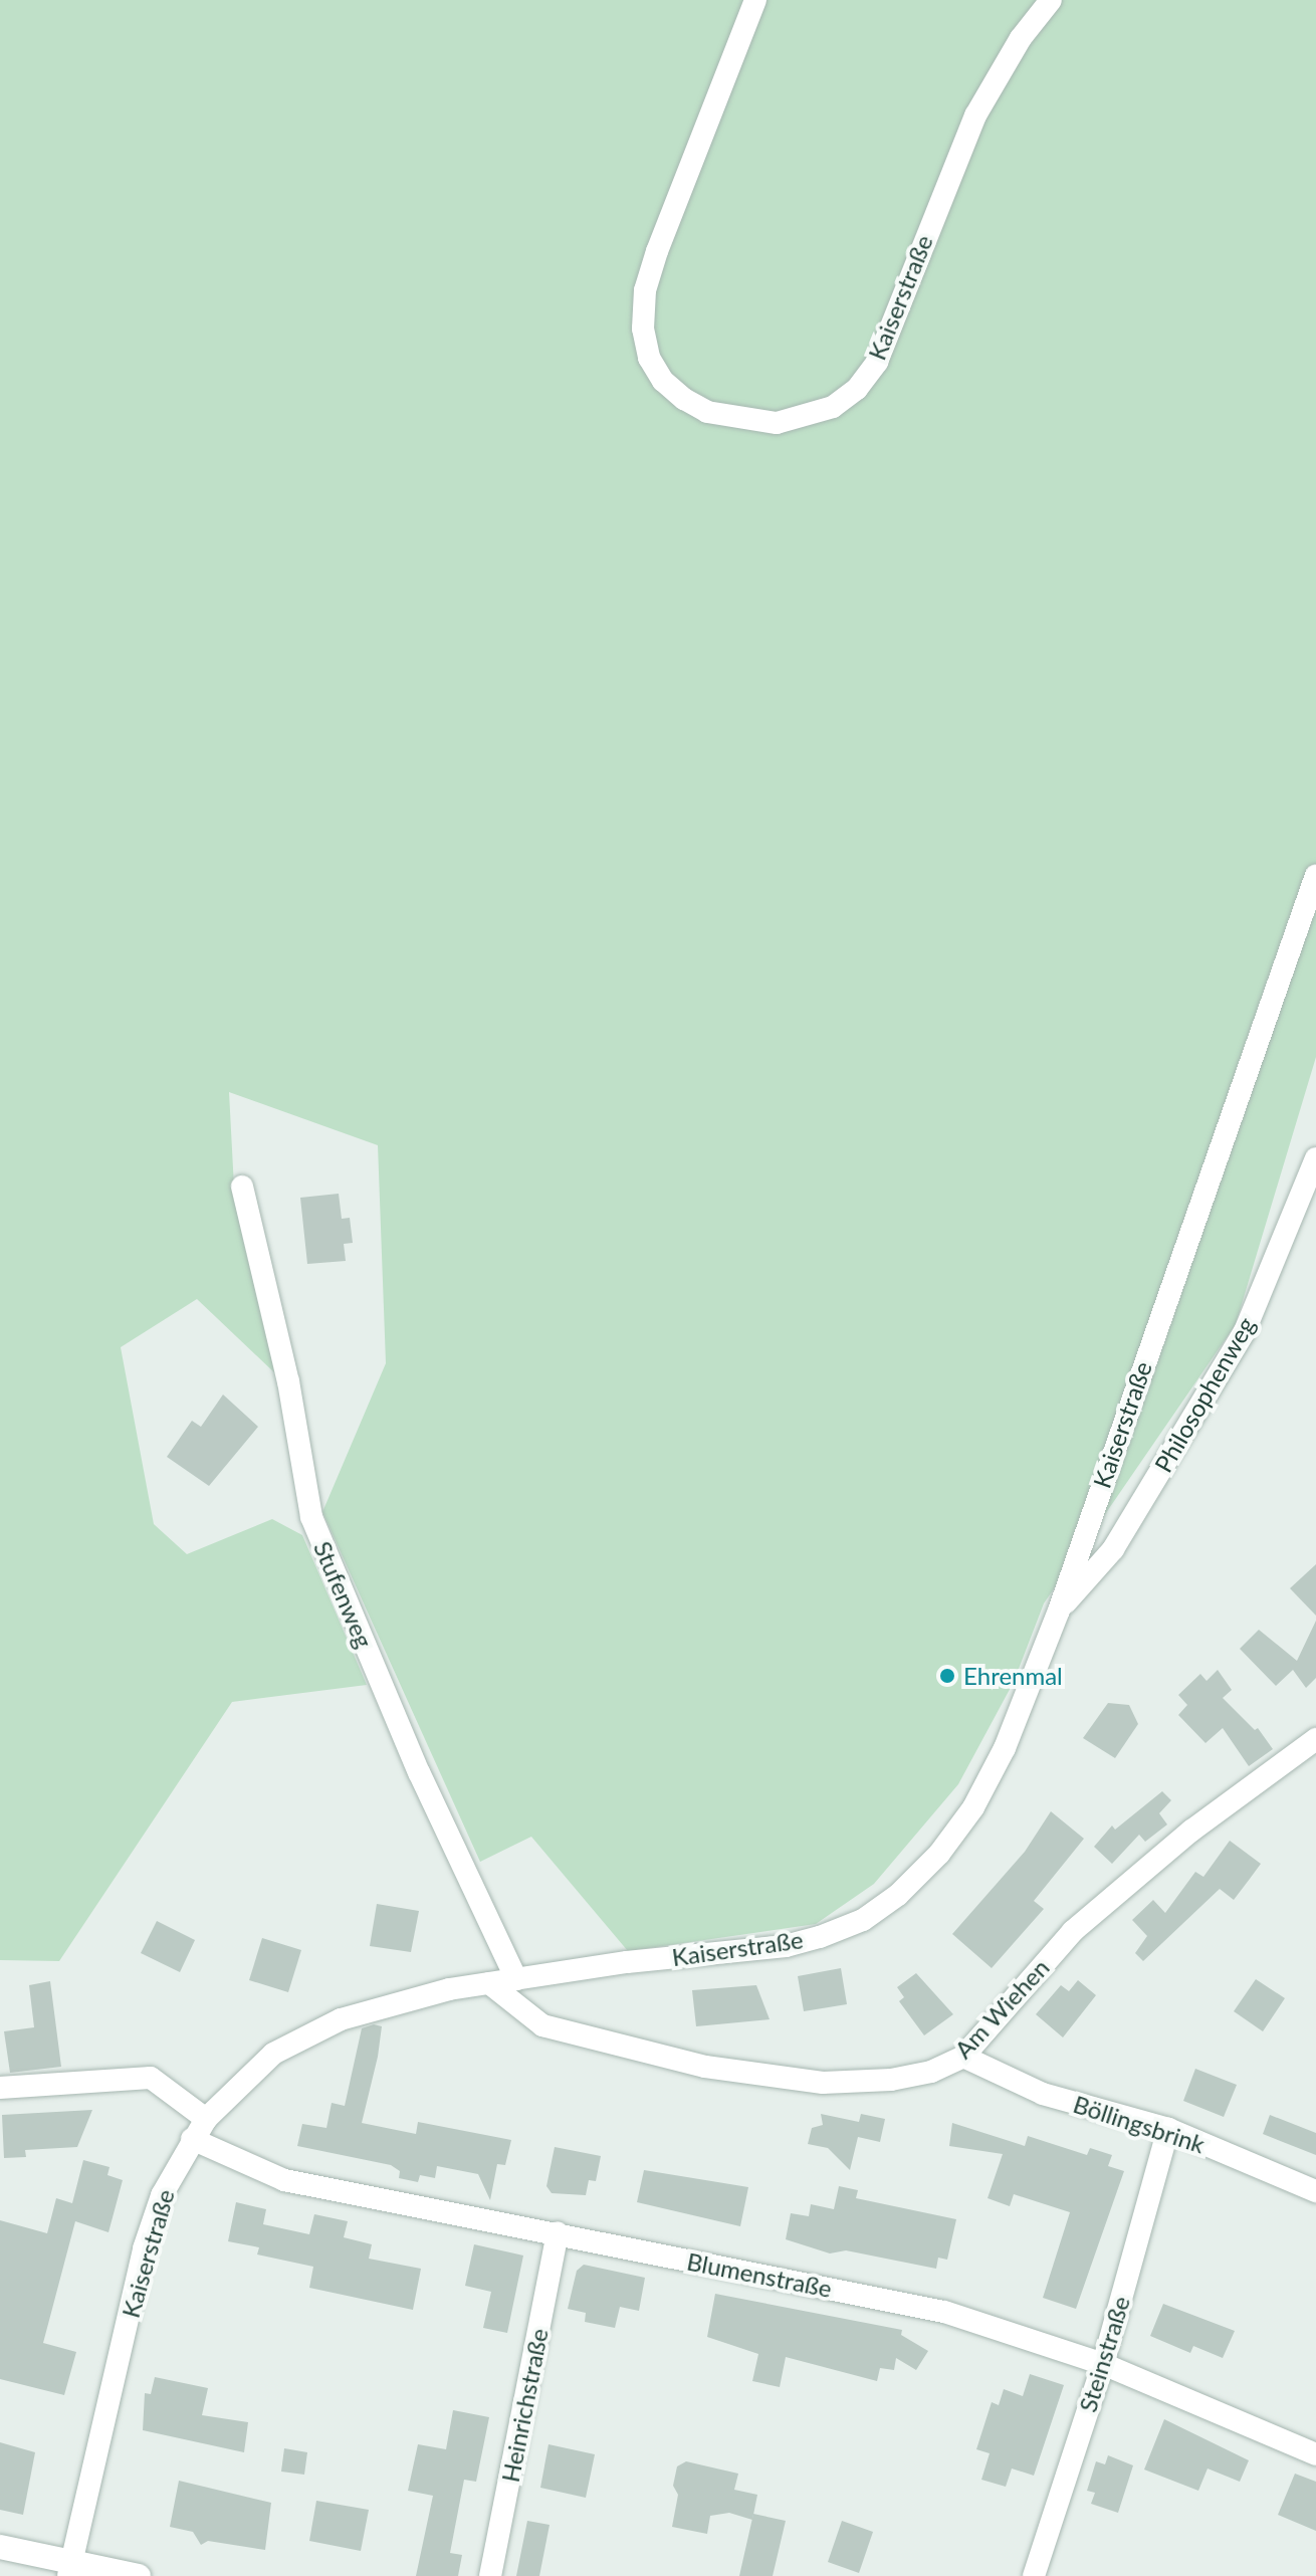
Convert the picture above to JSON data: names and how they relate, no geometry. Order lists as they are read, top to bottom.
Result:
{
  "streets": {
    "street": [
      "Kaiserstraße",
      "Philosophenweg",
      "Stufenweg",
      "Am Wiehen",
      "Böllingsbrink",
      "Blumenstraße",
      "Steinstraße",
      "Heinrichstraße"
    ]
  },
  "crossings": [
    ["Kaiserstraße", "Philosophenweg"],
    ["Kaiserstraße", "Stufenweg"],
    ["Kaiserstraße", "Am Wiehen"],
    ["Kaiserstraße", "Blumenstraße"],
    ["Am Wiehen", "Böllingsbrink"],
    ["Böllingsbrink", "Steinstraße"],
    ["Blumenstraße", "Steinstraße"],
    ["Blumenstraße", "Heinrichstraße"]
  ],
  "places": ["Ehrenmal"]
}
